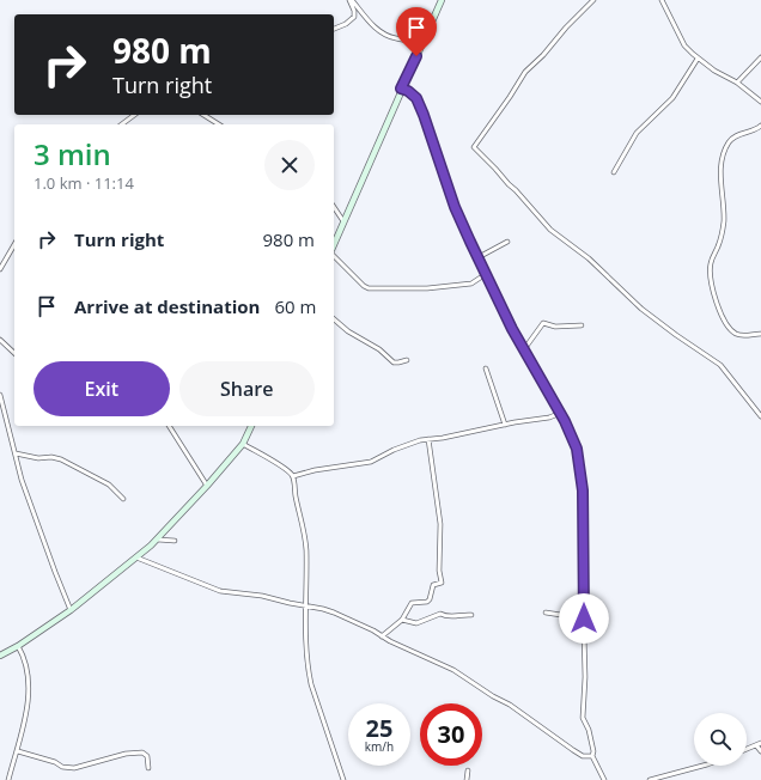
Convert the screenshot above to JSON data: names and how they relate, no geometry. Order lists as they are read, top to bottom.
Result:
{
  "page": {
    "turn": ["980 m", "Turn right"],
    "heading": ["3 min", "1.0 km · 11:14"],
    "list": [
      {
        "name": "Turn right",
        "value": "980 m"
      },
      {
        "name": "Arrive at destination",
        "value": "60 m"
      }
    ],
    "buttons": ["Exit", "Share"],
    "speed": "25 km/h",
    "limit": "30"
  }
}
